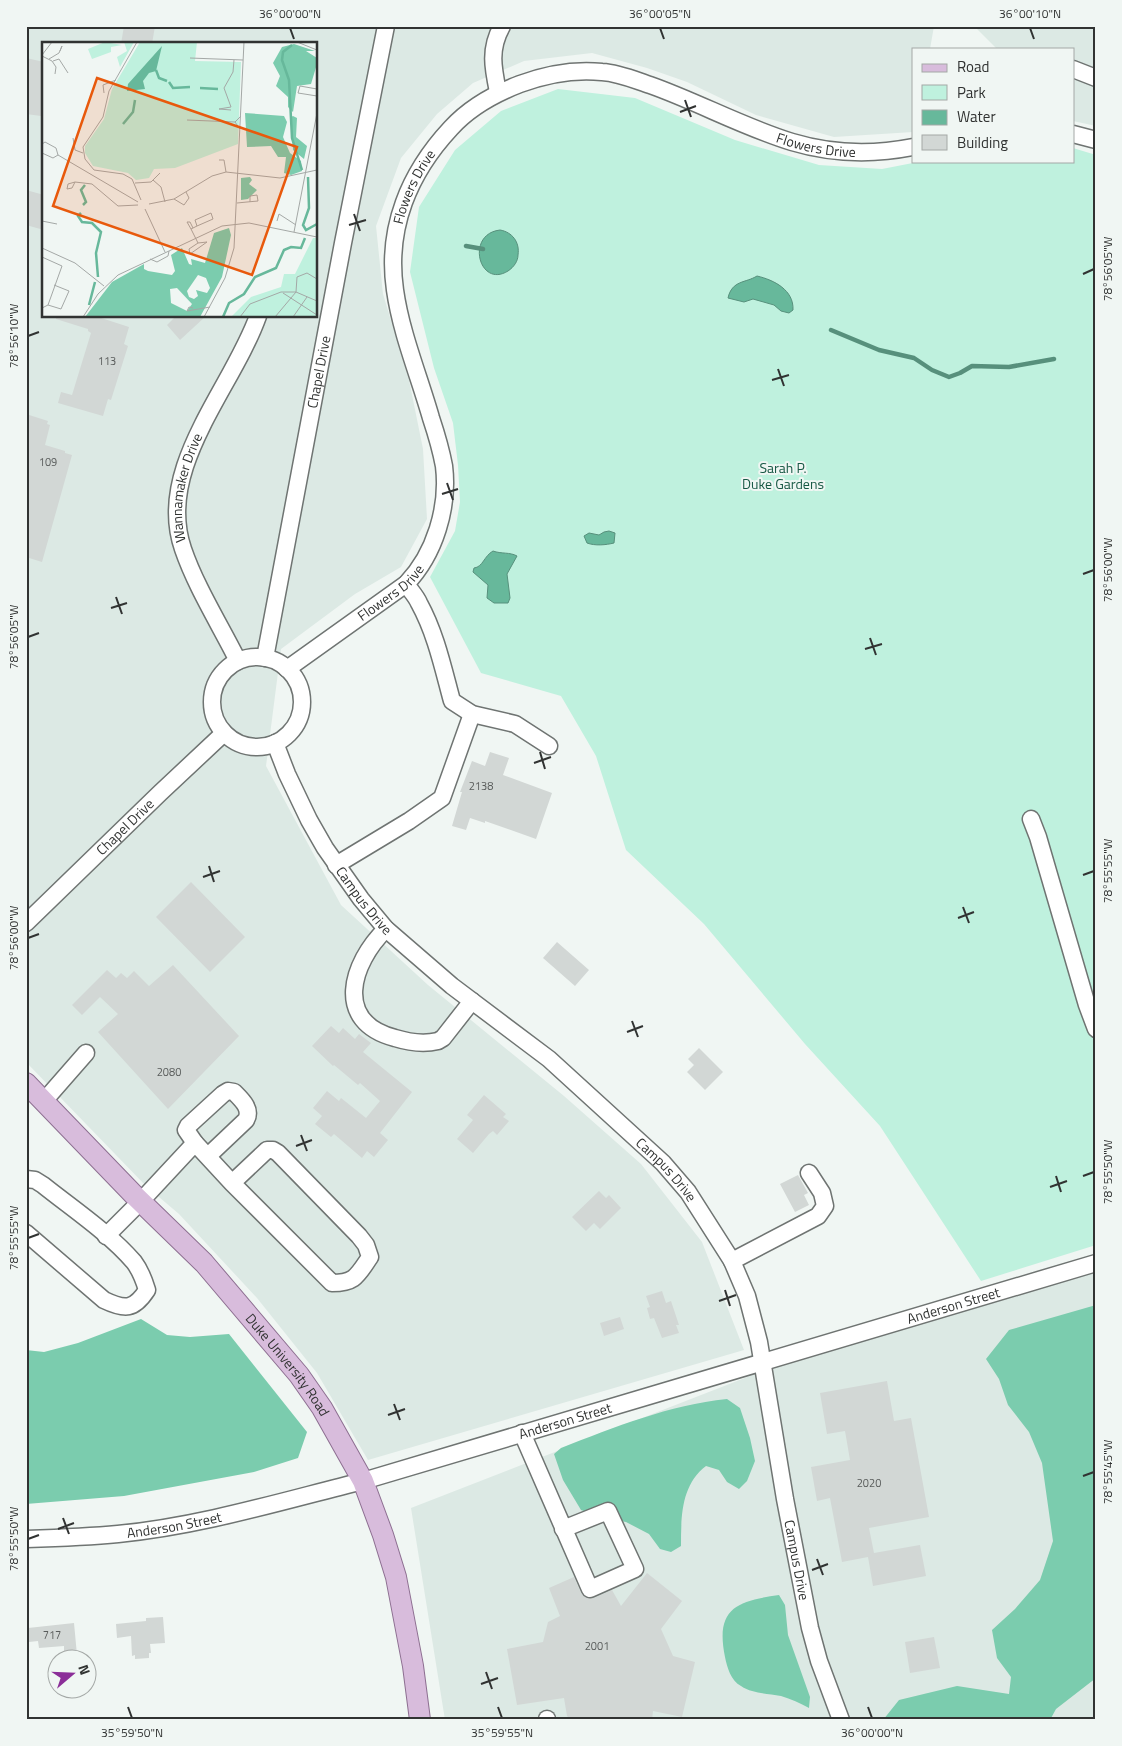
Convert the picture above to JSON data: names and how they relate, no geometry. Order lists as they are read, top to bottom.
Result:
{
  "streets": {
    "main road": ["Duke University Road"],
    "street": [
      "Flowers Drive",
      "Chapel Drive",
      "Wannamaker Drive",
      "Campus Drive",
      "Anderson Street"
    ]
  },
  "crossings": [
    ["Flowers Drive", "Chapel Drive"],
    ["Flowers Drive", "Wannamaker Drive"],
    ["Flowers Drive", "Campus Drive"],
    ["Chapel Drive", "Wannamaker Drive"],
    ["Chapel Drive", "Campus Drive"],
    ["Wannamaker Drive", "Campus Drive"],
    ["Campus Drive", "Anderson Street"],
    ["Anderson Street", "Duke University Road"]
  ],
  "parks": ["Sarah P. Duke Gardens"],
  "house_numbers": [
    "113",
    "109",
    "2138",
    "2080",
    "2020",
    "717",
    "2001"
  ],
  "legend": [
    "Road",
    "Park",
    "Water",
    "Building"
  ],
  "north": "right",
  "coordinates": [
    "36°00'00\"N",
    "36°00'05\"N",
    "36°00'10\"N",
    "78°56'05\"W",
    "78°56'10\"W",
    "78°56'00\"W",
    "78°55'55\"W",
    "78°55'50\"W",
    "78°55'45\"W",
    "35°59'50\"N",
    "35°59'55\"N"
  ]
}
